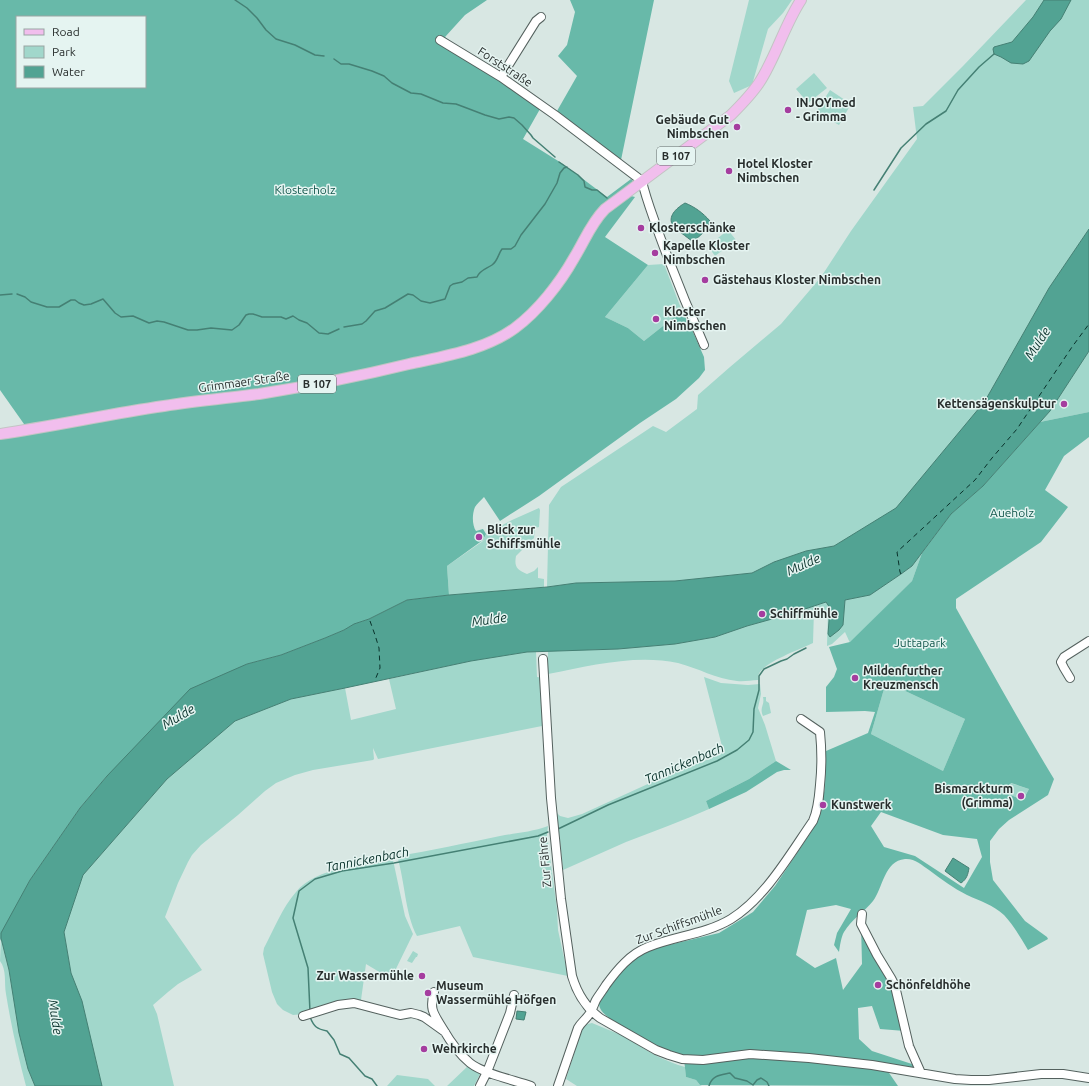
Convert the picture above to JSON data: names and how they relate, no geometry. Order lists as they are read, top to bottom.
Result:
{
  "streets": {
    "main road": ["B 107", "Grimmaer Straße"],
    "street": ["Forststraße", "Zur Fähre", "Zur Schiffsmühle"]
  },
  "crossings": [
    ["Forststraße", "B 107"],
    ["Forststraße", "Grimmaer Straße"],
    ["B 107", "Grimmaer Straße"],
    ["Zur Fähre", "Zur Schiffsmühle"]
  ],
  "water": ["Mulde", "Tannickenbach"],
  "parks": ["Klosterholz", "Aueholz", "Juttapark"],
  "places": [
    "INJOYmed - Grimma",
    "Gebäude Gut Nimbschen",
    "Hotel Kloster Nimbschen",
    "Klosterschänke",
    "Kapelle Kloster Nimbschen",
    "Gästehaus Kloster Nimbschen",
    "Kloster Nimbschen",
    "Kettensägenskulptur",
    "Blick zur Schiffsmühle",
    "Schiffmühle",
    "Mildenfurther Kreuzmensch",
    "Bismarckturm (Grimma)",
    "Kunstwerk",
    "Zur Wassermühle",
    "Schönfeldhöhe",
    "Museum Wassermühle Höfgen",
    "Wehrkirche"
  ],
  "legend": ["Road", "Park", "Water"]
}
